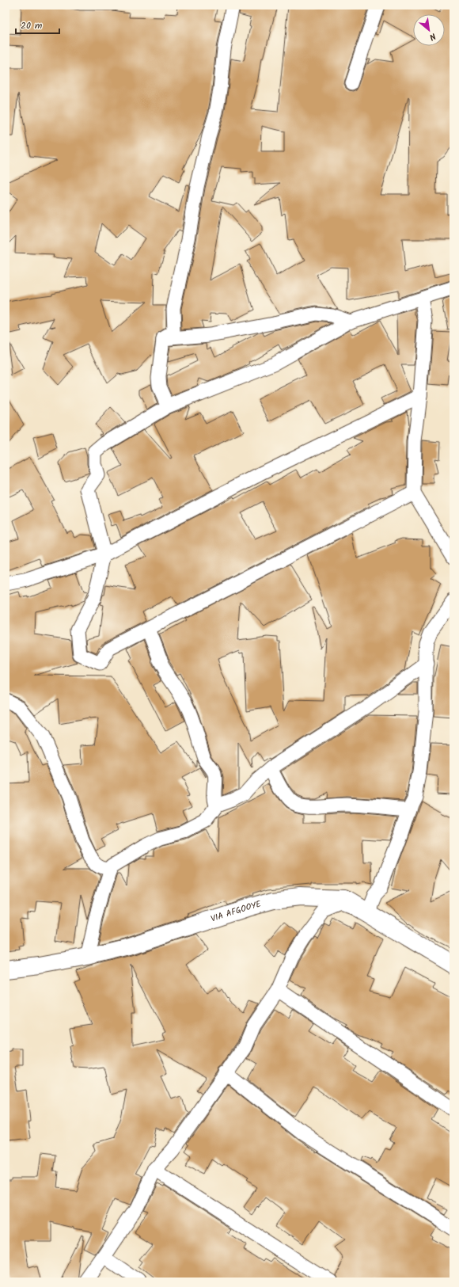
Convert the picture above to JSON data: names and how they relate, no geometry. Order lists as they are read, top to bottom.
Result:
{
  "streets": {
    "main road": ["VIA AFGOOYE"]
  },
  "scale_bar": "20 m",
  "north": "bottom right"
}
